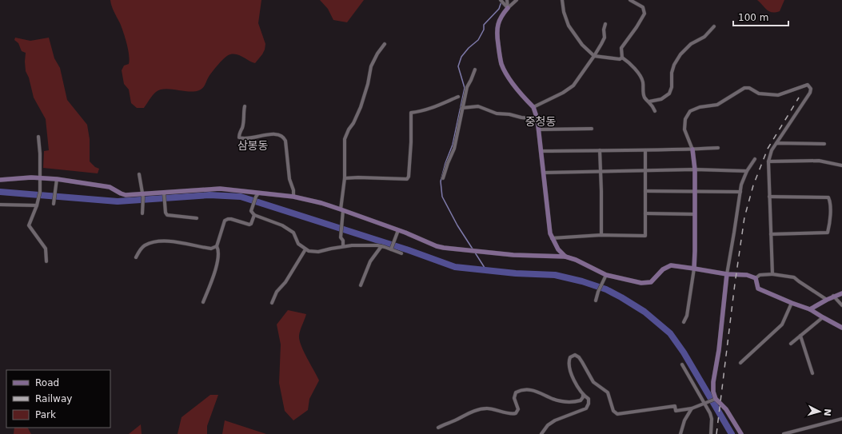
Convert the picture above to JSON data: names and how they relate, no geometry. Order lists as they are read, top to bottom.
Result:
{
  "districts": ["중청동", "삼봉동"],
  "legend": ["Road", "Railway", "Park"],
  "scale_bar": "100 m",
  "north": "right"
}
